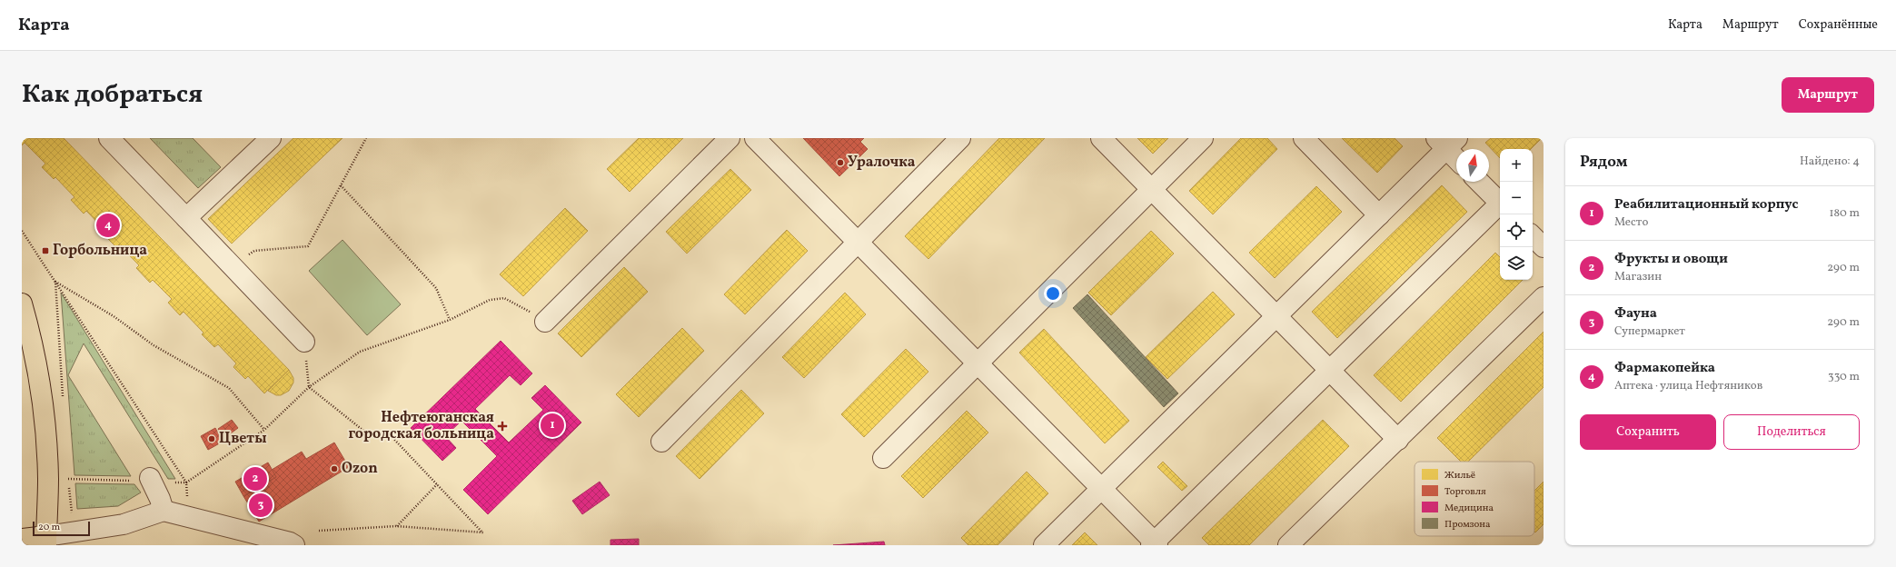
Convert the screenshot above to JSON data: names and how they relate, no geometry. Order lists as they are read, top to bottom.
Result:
{
  "places": {
    "other": ["Уралочка", "Цветы", "Ozon"],
    "transit": ["Горбольница"],
    "health": ["Нефтеюганская городская больница"]
  },
  "legend": [
    "Жильё",
    "Торговля",
    "Медицина",
    "Промзона"
  ],
  "scale_bar": "20 m",
  "north": "top",
  "page": {
    "header": "Карта",
    "nav": ["Карта", "Маршрут", "Сохранённые"],
    "title": "Как добраться",
    "buttons": [
      "Маршрут",
      ["Сохранить", "Поделиться"]
    ],
    "heading": ["Рядом", "Найдено: 4"],
    "map_buttons": ["+", "−"],
    "list": [
      {
        "mark": "1",
        "name": "Реабилитационный корпус",
        "note": "Место",
        "value": "180 m"
      },
      {
        "mark": "2",
        "name": "Фрукты и овощи",
        "note": "Магазин",
        "value": "290 m"
      },
      {
        "mark": "3",
        "name": "Фауна",
        "note": "Супермаркет",
        "value": "290 m"
      },
      {
        "mark": "4",
        "name": "Фармакопейка",
        "note": "Аптека · улица Нефтяников",
        "value": "330 m"
      }
    ],
    "pins": [
      "4",
      "1",
      "2",
      "3"
    ],
    "scale": "20 m"
  }
}
